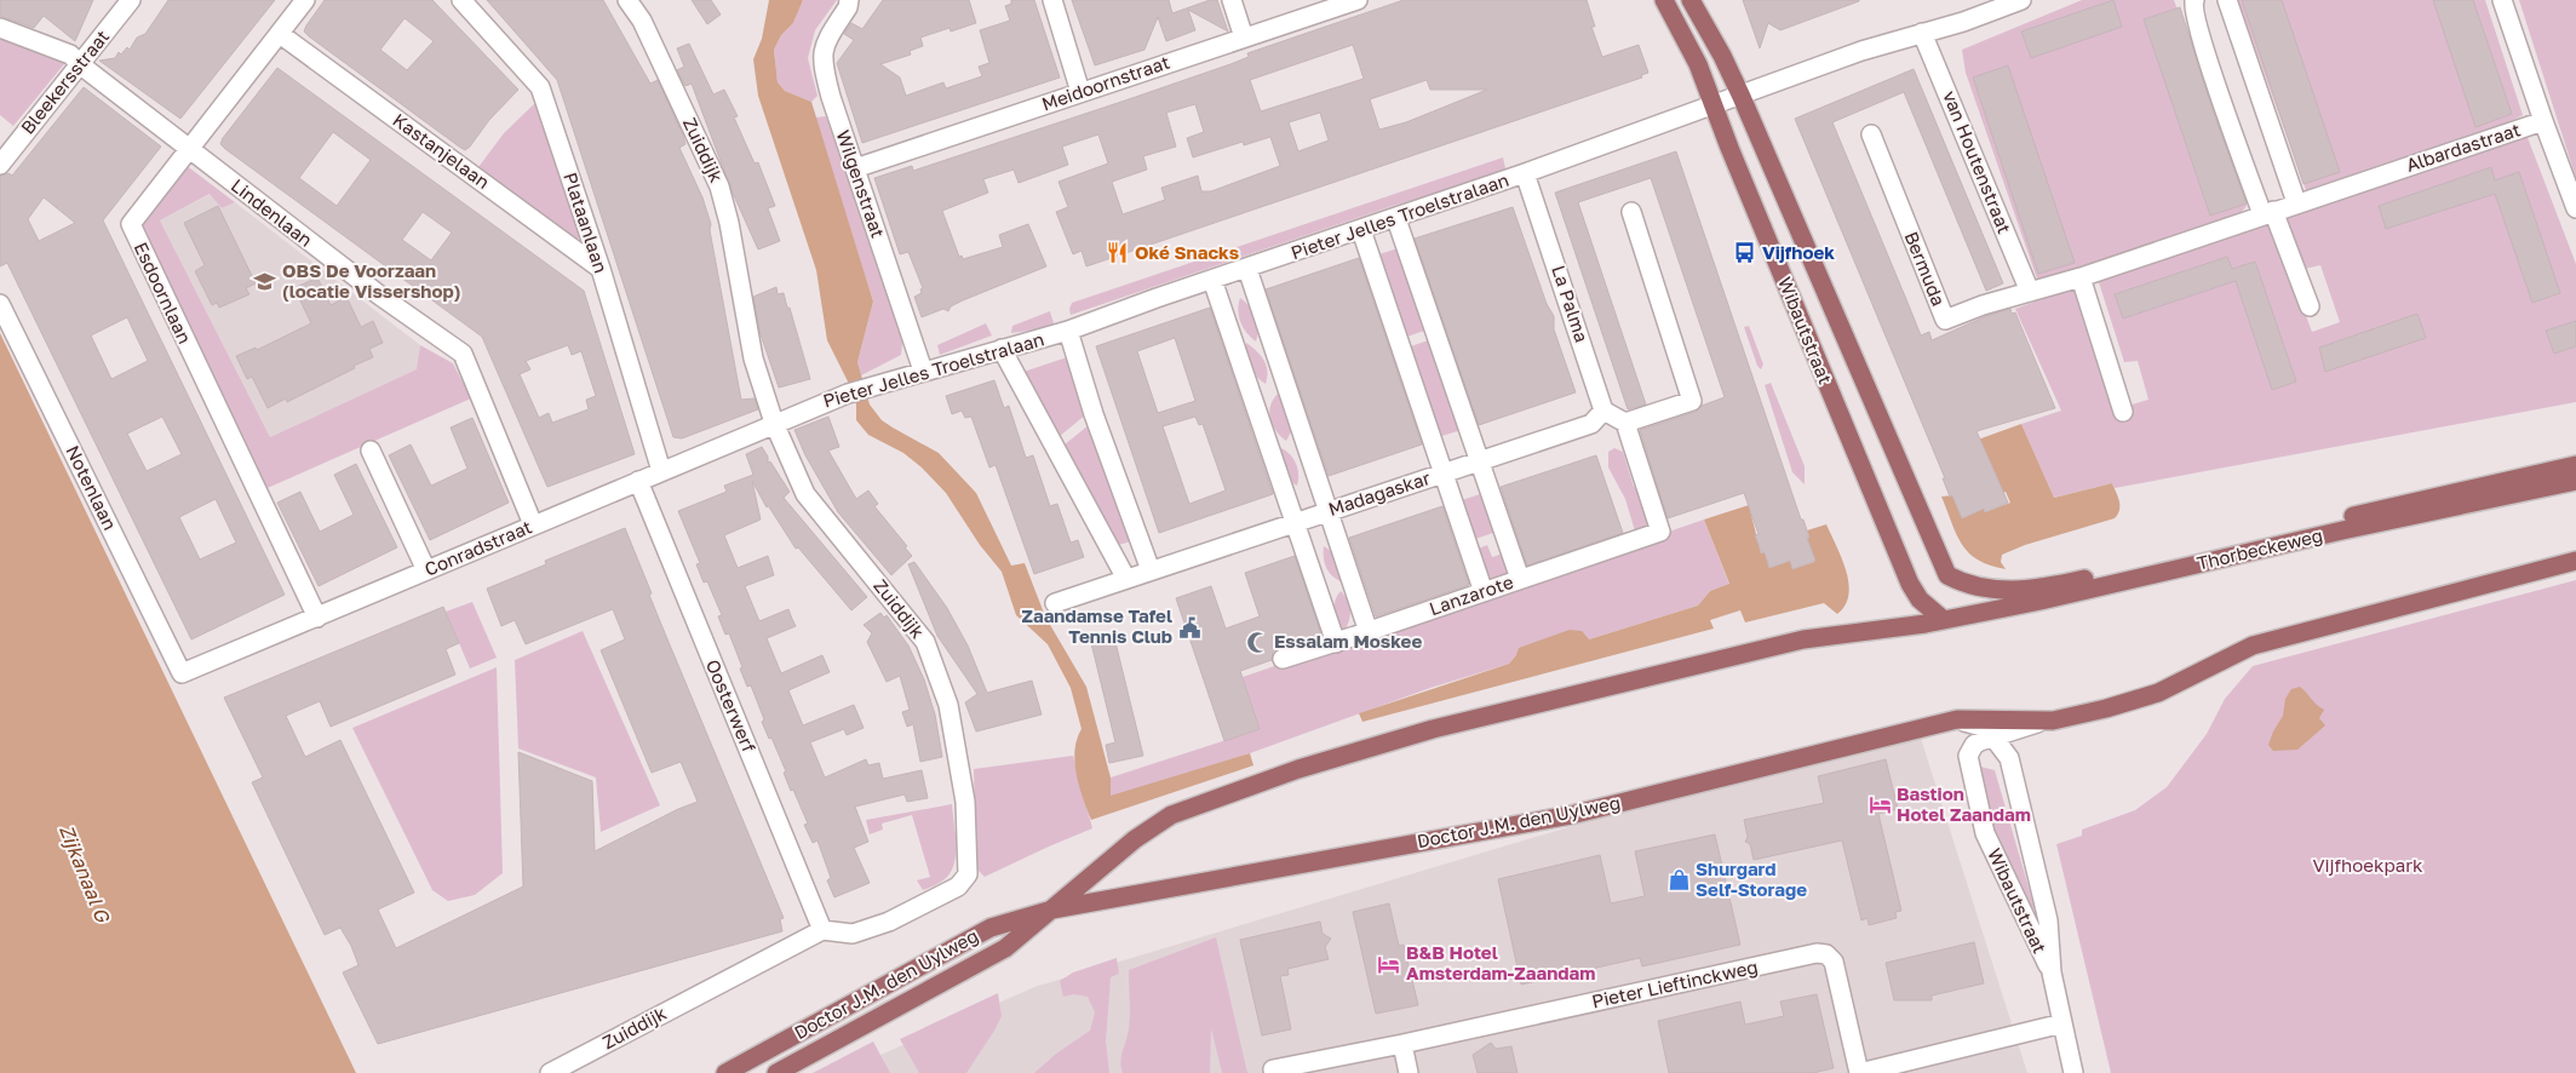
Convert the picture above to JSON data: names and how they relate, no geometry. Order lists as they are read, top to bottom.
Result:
{
  "streets": {
    "main road": ["Wibautstraat", "Thorbeckeweg", "Doctor J.M. den Uylweg"],
    "street": [
      "Bleekersstraat",
      "Meidoornstraat",
      "Albardastraat",
      "Zuiddijk",
      "Kastanjelaan",
      "van Houtenstraat",
      "Wilgenstraat",
      "Lindenlaan",
      "Pieter Jelles Troelstralaan",
      "Plataanlaan",
      "Bermuda",
      "Esdoornlaan",
      "La Palma",
      "Notenlaan",
      "Madagaskar",
      "Conradstraat",
      "Lanzarote",
      "Oosterwerf",
      "Pieter Lieftinckweg"
    ]
  },
  "crossings": [
    ["Bleekersstraat", "Lindenlaan"],
    ["Meidoornstraat", "Wilgenstraat"],
    ["Zuiddijk", "Pieter Jelles Troelstralaan"],
    ["Zuiddijk", "Conradstraat"],
    ["Zuiddijk", "Oosterwerf"],
    ["Kastanjelaan", "Plataanlaan"],
    ["Kastanjelaan", "Esdoornlaan"],
    ["van Houtenstraat", "Pieter Jelles Troelstralaan"],
    ["van Houtenstraat", "Bermuda"],
    ["Wilgenstraat", "Pieter Jelles Troelstralaan"],
    ["Lindenlaan", "Esdoornlaan"],
    ["Lindenlaan", "Conradstraat"],
    ["Pieter Jelles Troelstralaan", "La Palma"],
    ["Pieter Jelles Troelstralaan", "Wibautstraat"],
    ["Pieter Jelles Troelstralaan", "Conradstraat"],
    ["Plataanlaan", "Conradstraat"],
    ["Esdoornlaan", "Conradstraat"],
    ["La Palma", "Madagaskar"],
    ["Wibautstraat", "Thorbeckeweg"],
    ["Wibautstraat", "Doctor J.M. den Uylweg"],
    ["Wibautstraat", "Pieter Lieftinckweg"],
    ["Notenlaan", "Conradstraat"],
    ["Conradstraat", "Oosterwerf"],
    ["Thorbeckeweg", "Doctor J.M. den Uylweg"]
  ],
  "water": ["Zijkanaal G"],
  "parks": ["Vijfhoekpark"],
  "places": {
    "restaurant": ["Oké Snacks"],
    "bus stop": ["Vijfhoek"],
    "school or university": ["OBS De Voorzaan (locatie Vissershop)"],
    "public building": ["Zaandamse Tafel Tennis Club"],
    "mosque": ["Essalam Moskee"],
    "hotel": ["Bastion Hotel Zaandam", "B&B Hotel Amsterdam-Zaandam"],
    "shop": ["Shurgard Self-Storage"]
  }
}
